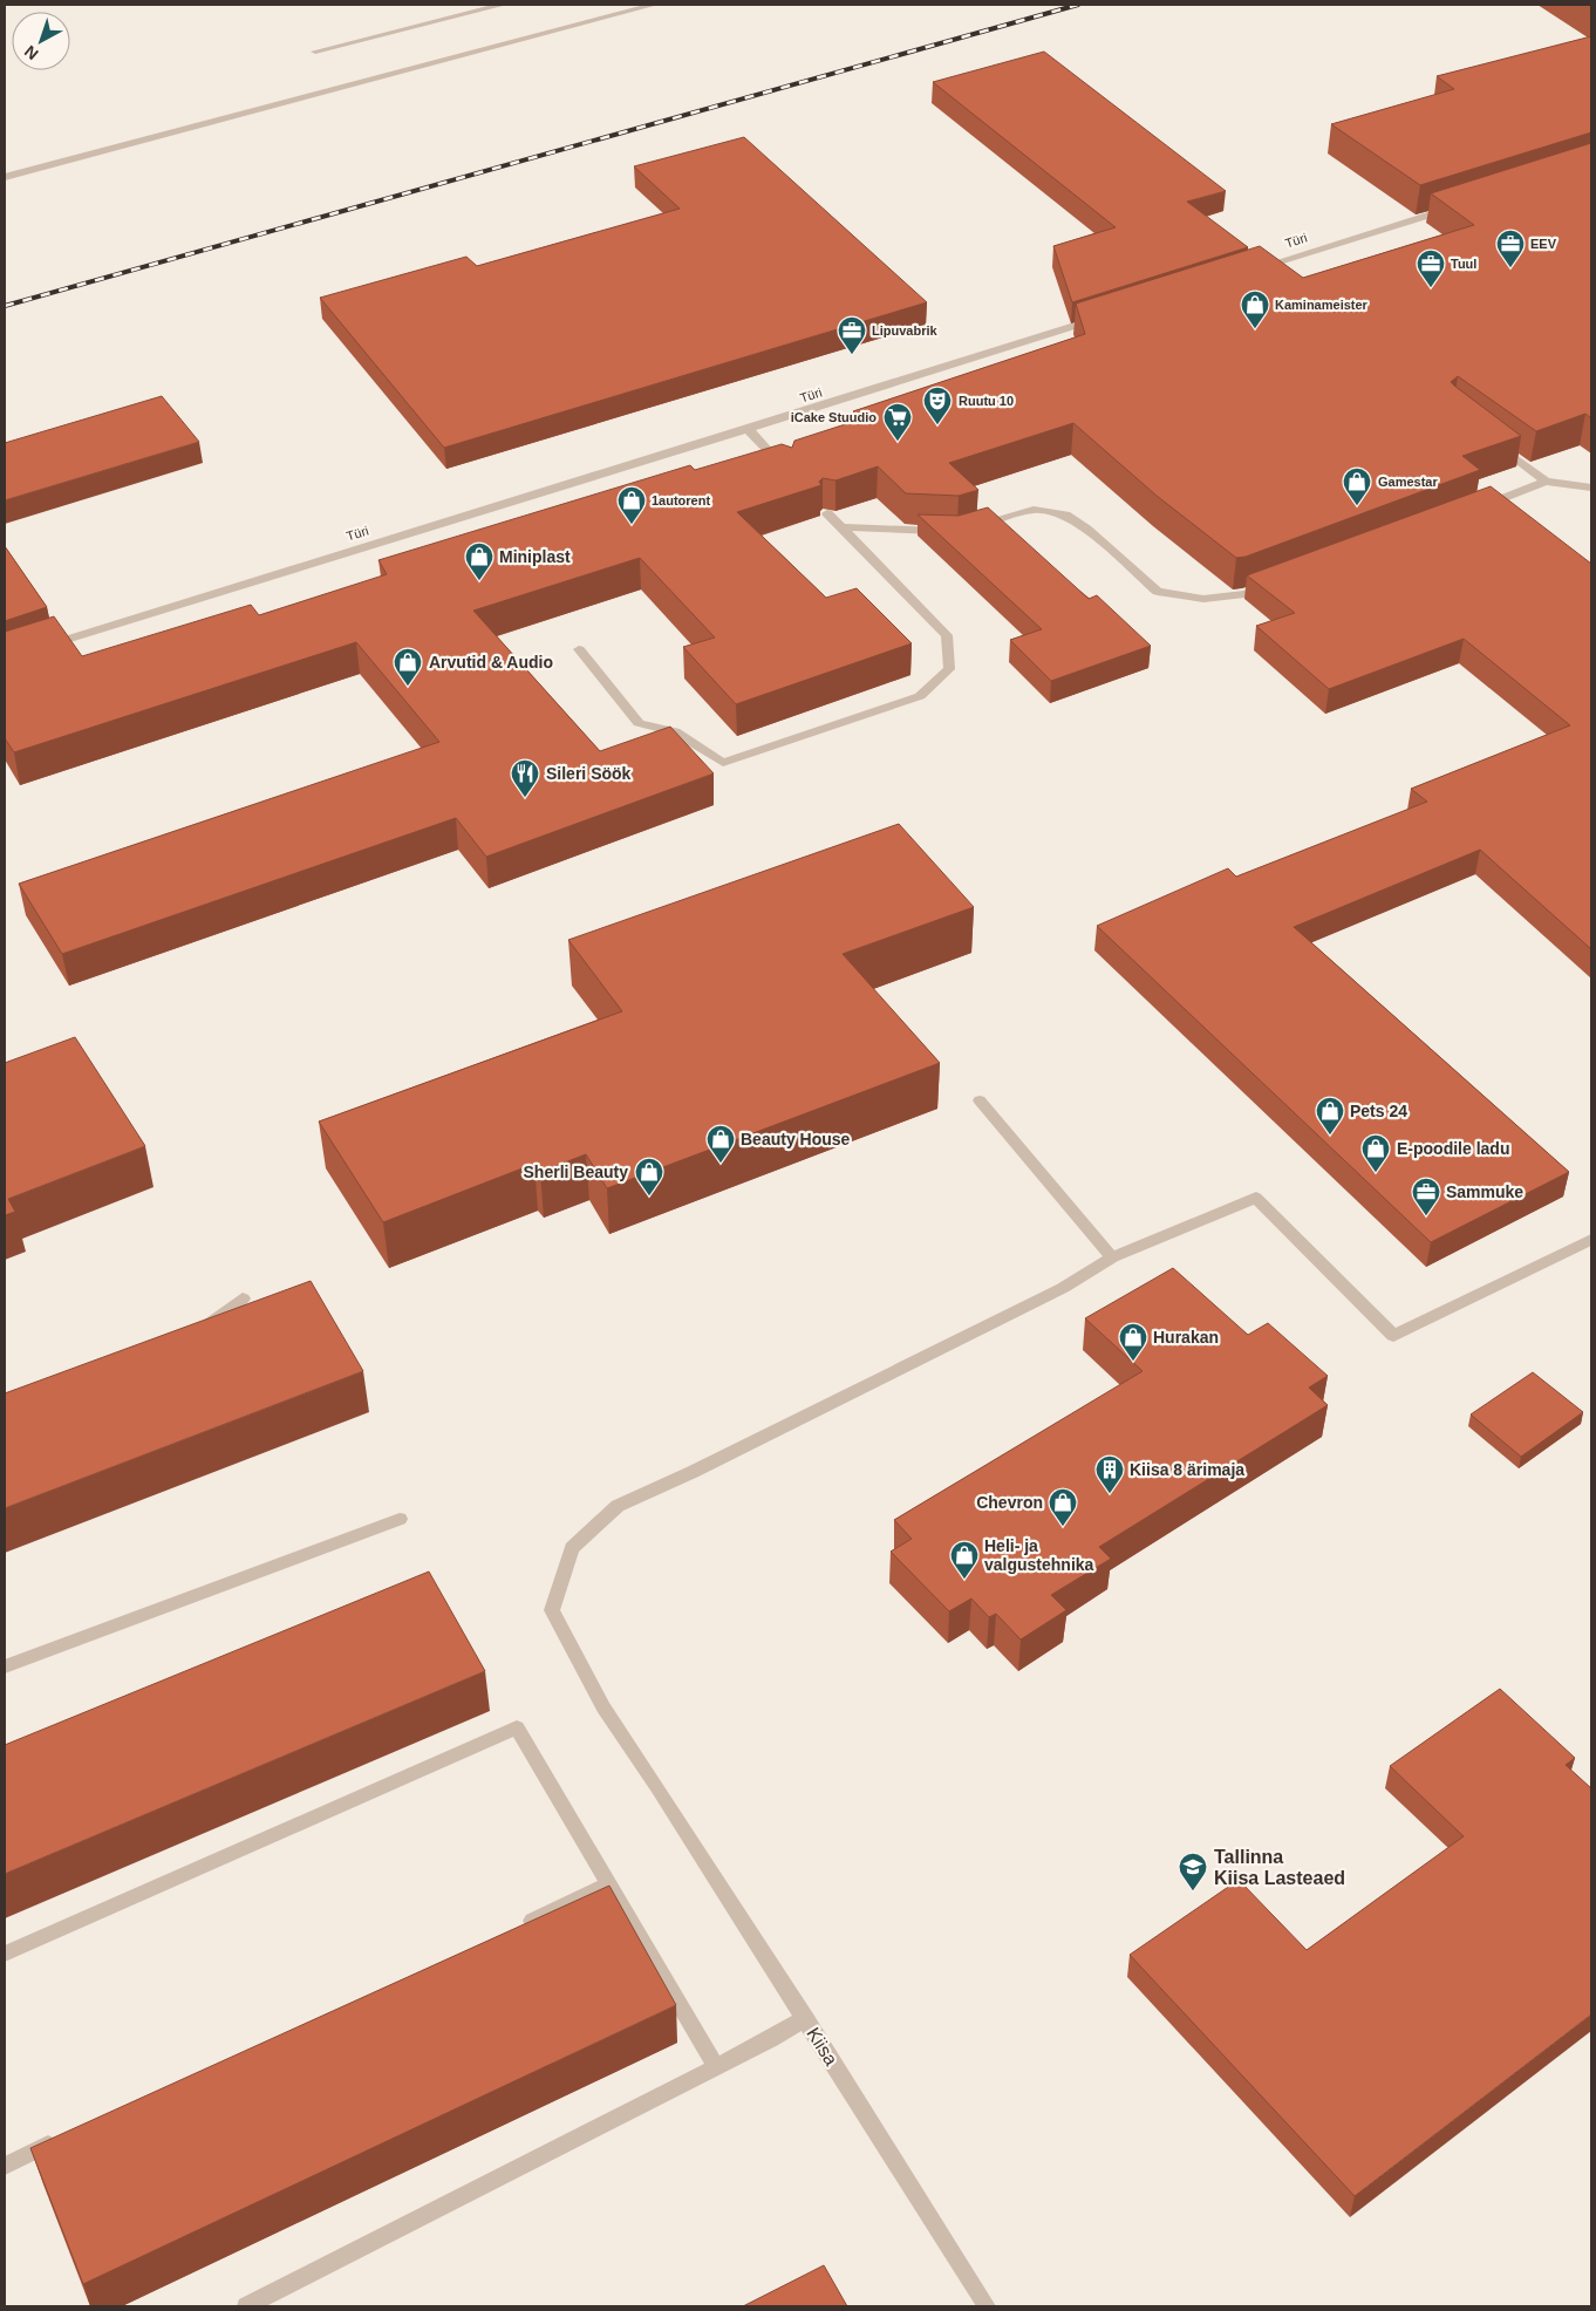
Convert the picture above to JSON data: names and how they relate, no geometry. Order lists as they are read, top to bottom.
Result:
{
  "streets": {
    "street": ["Türi", "Kiisa"]
  },
  "places": {
    "office": [
      "EEV",
      "Tuul",
      "Lipuvabrik",
      "Sammuke"
    ],
    "shop": [
      "Kaminameister",
      "Gamestar",
      "1autorent",
      "Miniplast",
      "Arvutid & Audio",
      "Pets 24",
      "Beauty House",
      "E-poodile ladu",
      "Sherli Beauty",
      "Hurakan",
      "Chevron",
      "Heli- ja valgustehnika"
    ],
    "theatre": ["Ruutu 10"],
    "supermarket": ["iCake Stuudio"],
    "restaurant": ["Sileri Söök"],
    "building": ["Kiisa 8 ärimaja"],
    "school or university": ["Tallinna Kiisa Lasteaed"]
  },
  "north": "bottom left"
}
